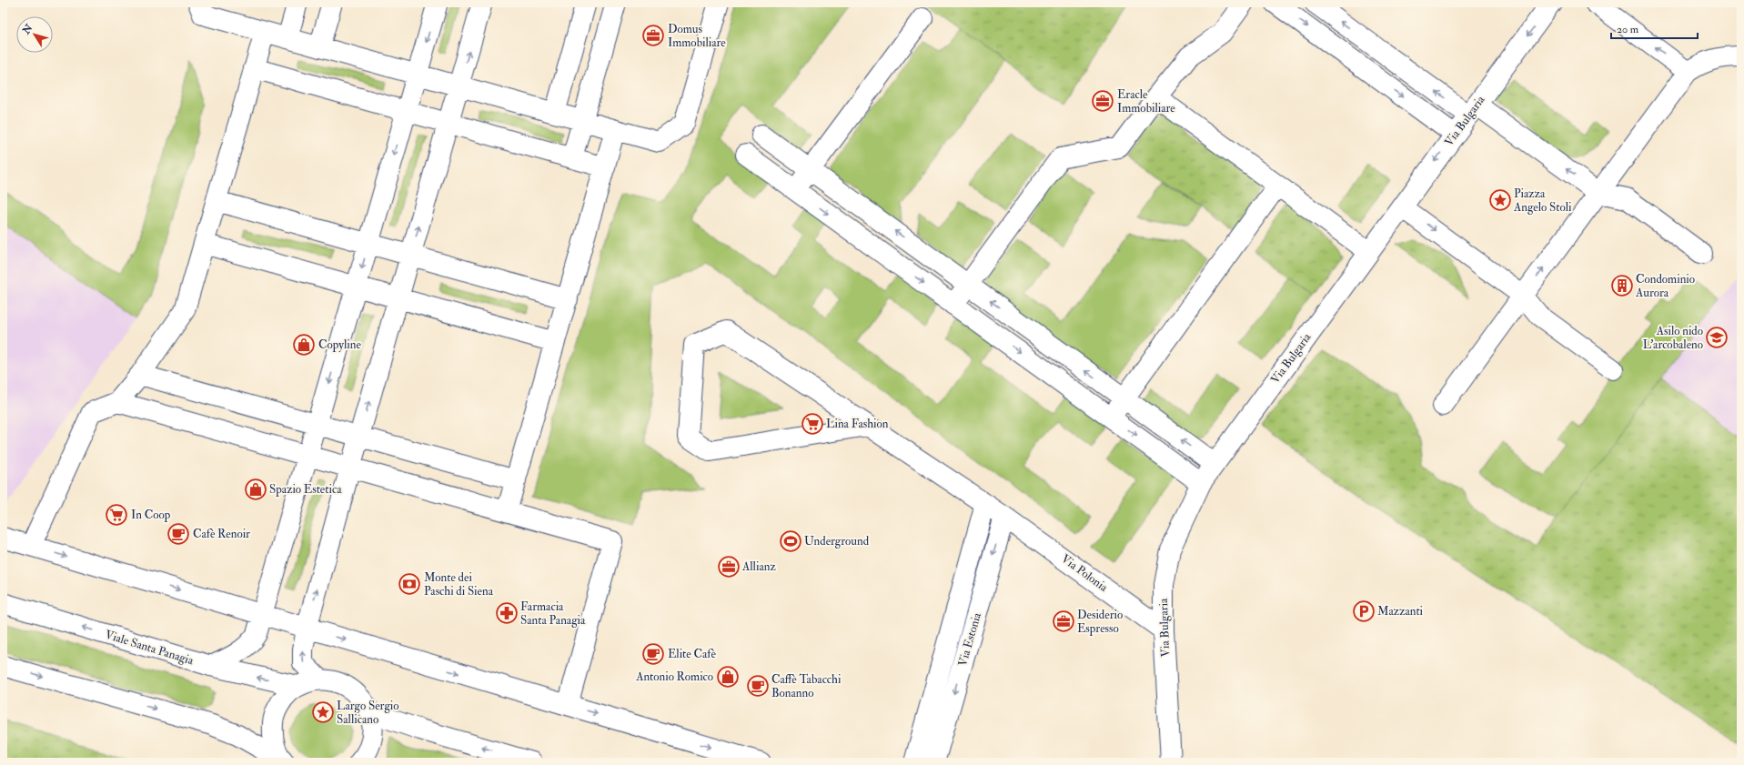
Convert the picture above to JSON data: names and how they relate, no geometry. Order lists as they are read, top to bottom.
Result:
{
  "streets": {
    "street": [
      "Via Bulgaria",
      "Via Polonia",
      "Via Estonia",
      "Viale Santa Panagia"
    ]
  },
  "crossings": [
    ["Via Bulgaria", "Via Polonia"],
    ["Via Polonia", "Via Estonia"]
  ],
  "places": {
    "office": [
      "Domus Immobiliare",
      "Eracle Immobiliare",
      "Allianz",
      "Desiderio Espresso"
    ],
    "place": ["Piazza Angelo Stoli", "Largo Sergio Sallicano"],
    "building": ["Condominio Aurora"],
    "school or university": ["Asilo nido L'arcobaleno"],
    "shop": ["Copyline", "Spazio Estetica", "Antonio Romico"],
    "supermarket": ["Lina Fashion", "In Coop"],
    "cafe": ["Cafè Renoir", "Elite Cafè", "Caffè Tabacchi Bonanno"],
    "sports": ["Underground"],
    "bank": ["Monte dei Paschi di Siena"],
    "parking": ["Mazzanti"],
    "pharmacy": ["Farmacia Santa Panagia"]
  },
  "scale_bar": "20 m",
  "north": "top left"
}
